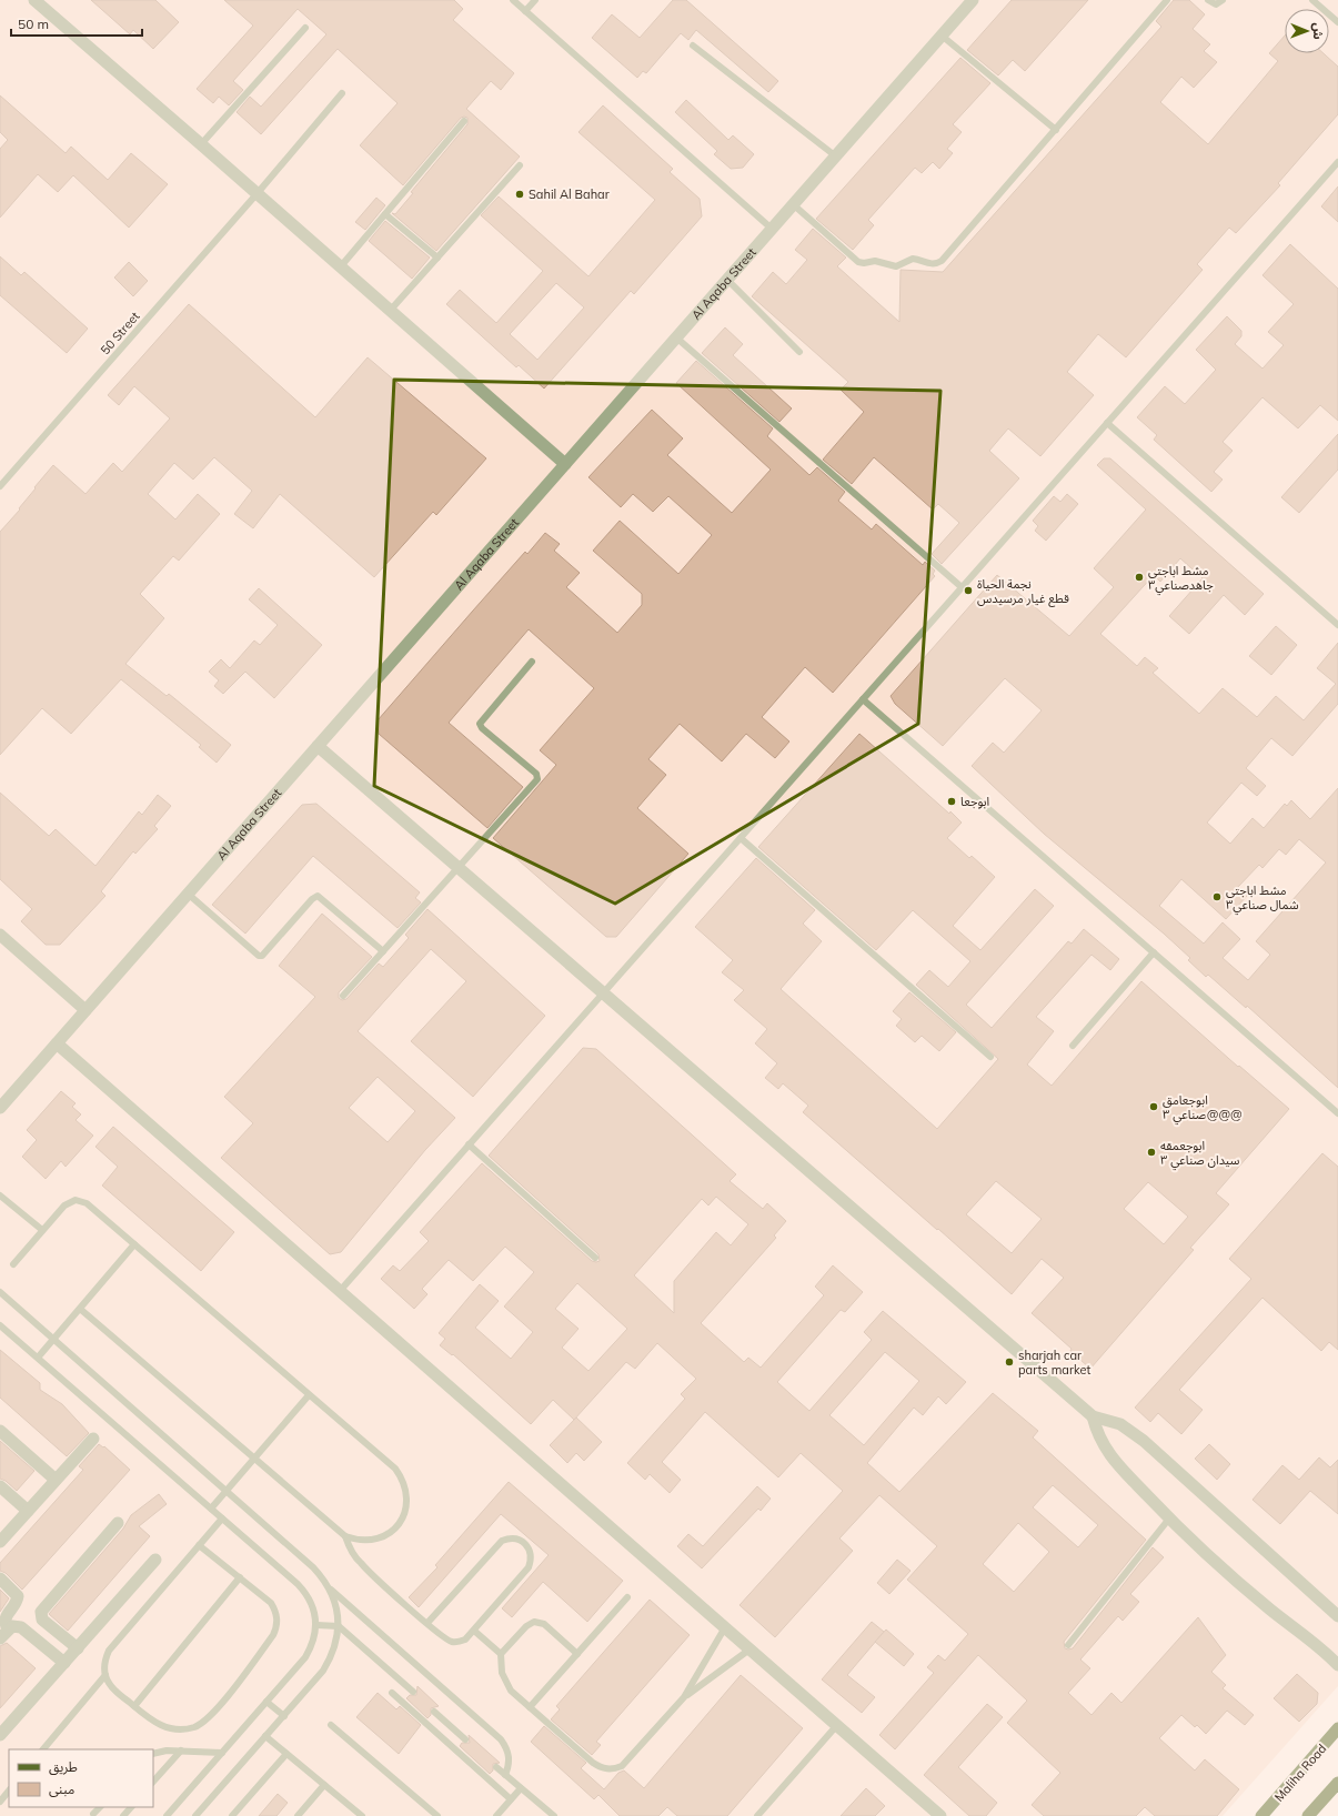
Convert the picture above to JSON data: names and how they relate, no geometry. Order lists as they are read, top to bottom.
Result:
{
  "streets": {
    "main road": ["Maliha Road"],
    "street": ["Al Aqaba Street"],
    "lane": ["50 Street"]
  },
  "places": [
    "Sahil Al Bahar",
    "مشط اباجتي جاهدصناعي٣",
    "نجمة الحياة قطع غيار مرسيدس",
    "ابوجعا",
    "مشط اباجتي شمال صناعي٣",
    "ابوجعامق صناعي ٣@@@",
    "ابوجعمقه سيدان صناعي ٣",
    "sharjah car parts market"
  ],
  "legend": ["طريق", "مبنى"],
  "scale_bar": "50 m",
  "north": "right"
}
